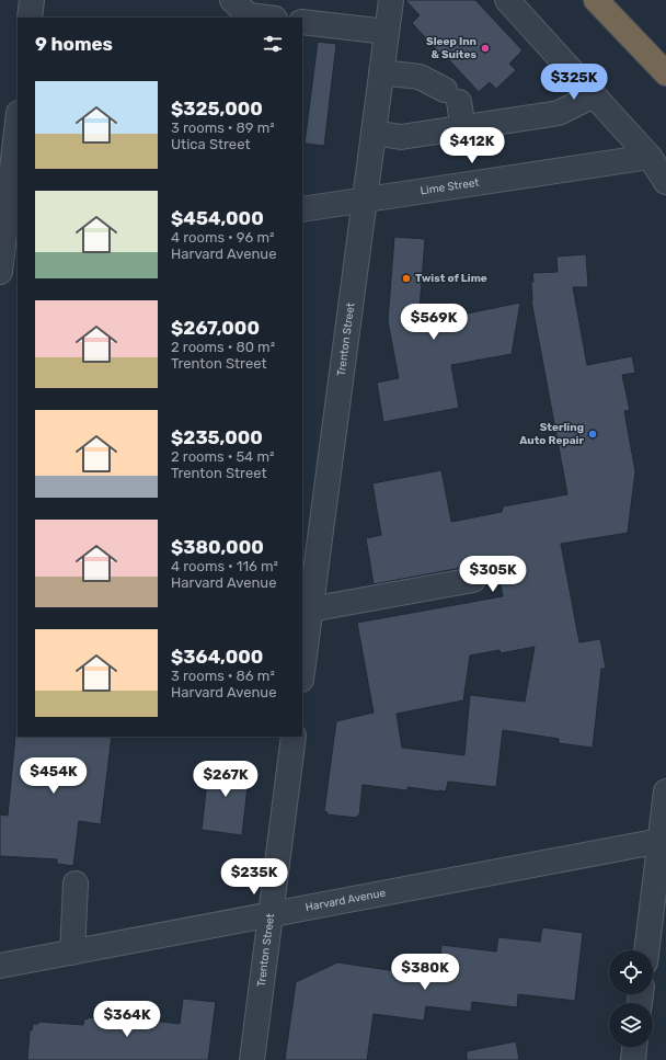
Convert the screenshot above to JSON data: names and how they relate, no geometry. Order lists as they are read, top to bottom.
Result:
{
  "streets": {
    "street": ["Lime Street", "Trenton Street", "Harvard Avenue"]
  },
  "crossings": [
    ["Lime Street", "Trenton Street"],
    ["Trenton Street", "Harvard Avenue"]
  ],
  "places": ["Sleep Inn & Suites", "Twist of Lime", "Sterling Auto Repair"],
  "page": {
    "heading": "9 homes",
    "price": [
      "$325K",
      "$412K",
      "$569K",
      "$305K",
      "$454K",
      "$267K",
      "$235K",
      "$380K",
      "$364K"
    ],
    "list": [
      {
        "name": "$325,000",
        "note": "3 rooms · 89 m² · Utica Street"
      },
      {
        "name": "$454,000",
        "note": "4 rooms · 96 m² · Harvard Avenue"
      },
      {
        "name": "$267,000",
        "note": "2 rooms · 80 m² · Trenton Street"
      },
      {
        "name": "$235,000",
        "note": "2 rooms · 54 m² · Trenton Street"
      },
      {
        "name": "$380,000",
        "note": "4 rooms · 116 m² · Harvard Avenue"
      },
      {
        "name": "$364,000",
        "note": "3 rooms · 86 m² · Harvard Avenue"
      }
    ]
  }
}
